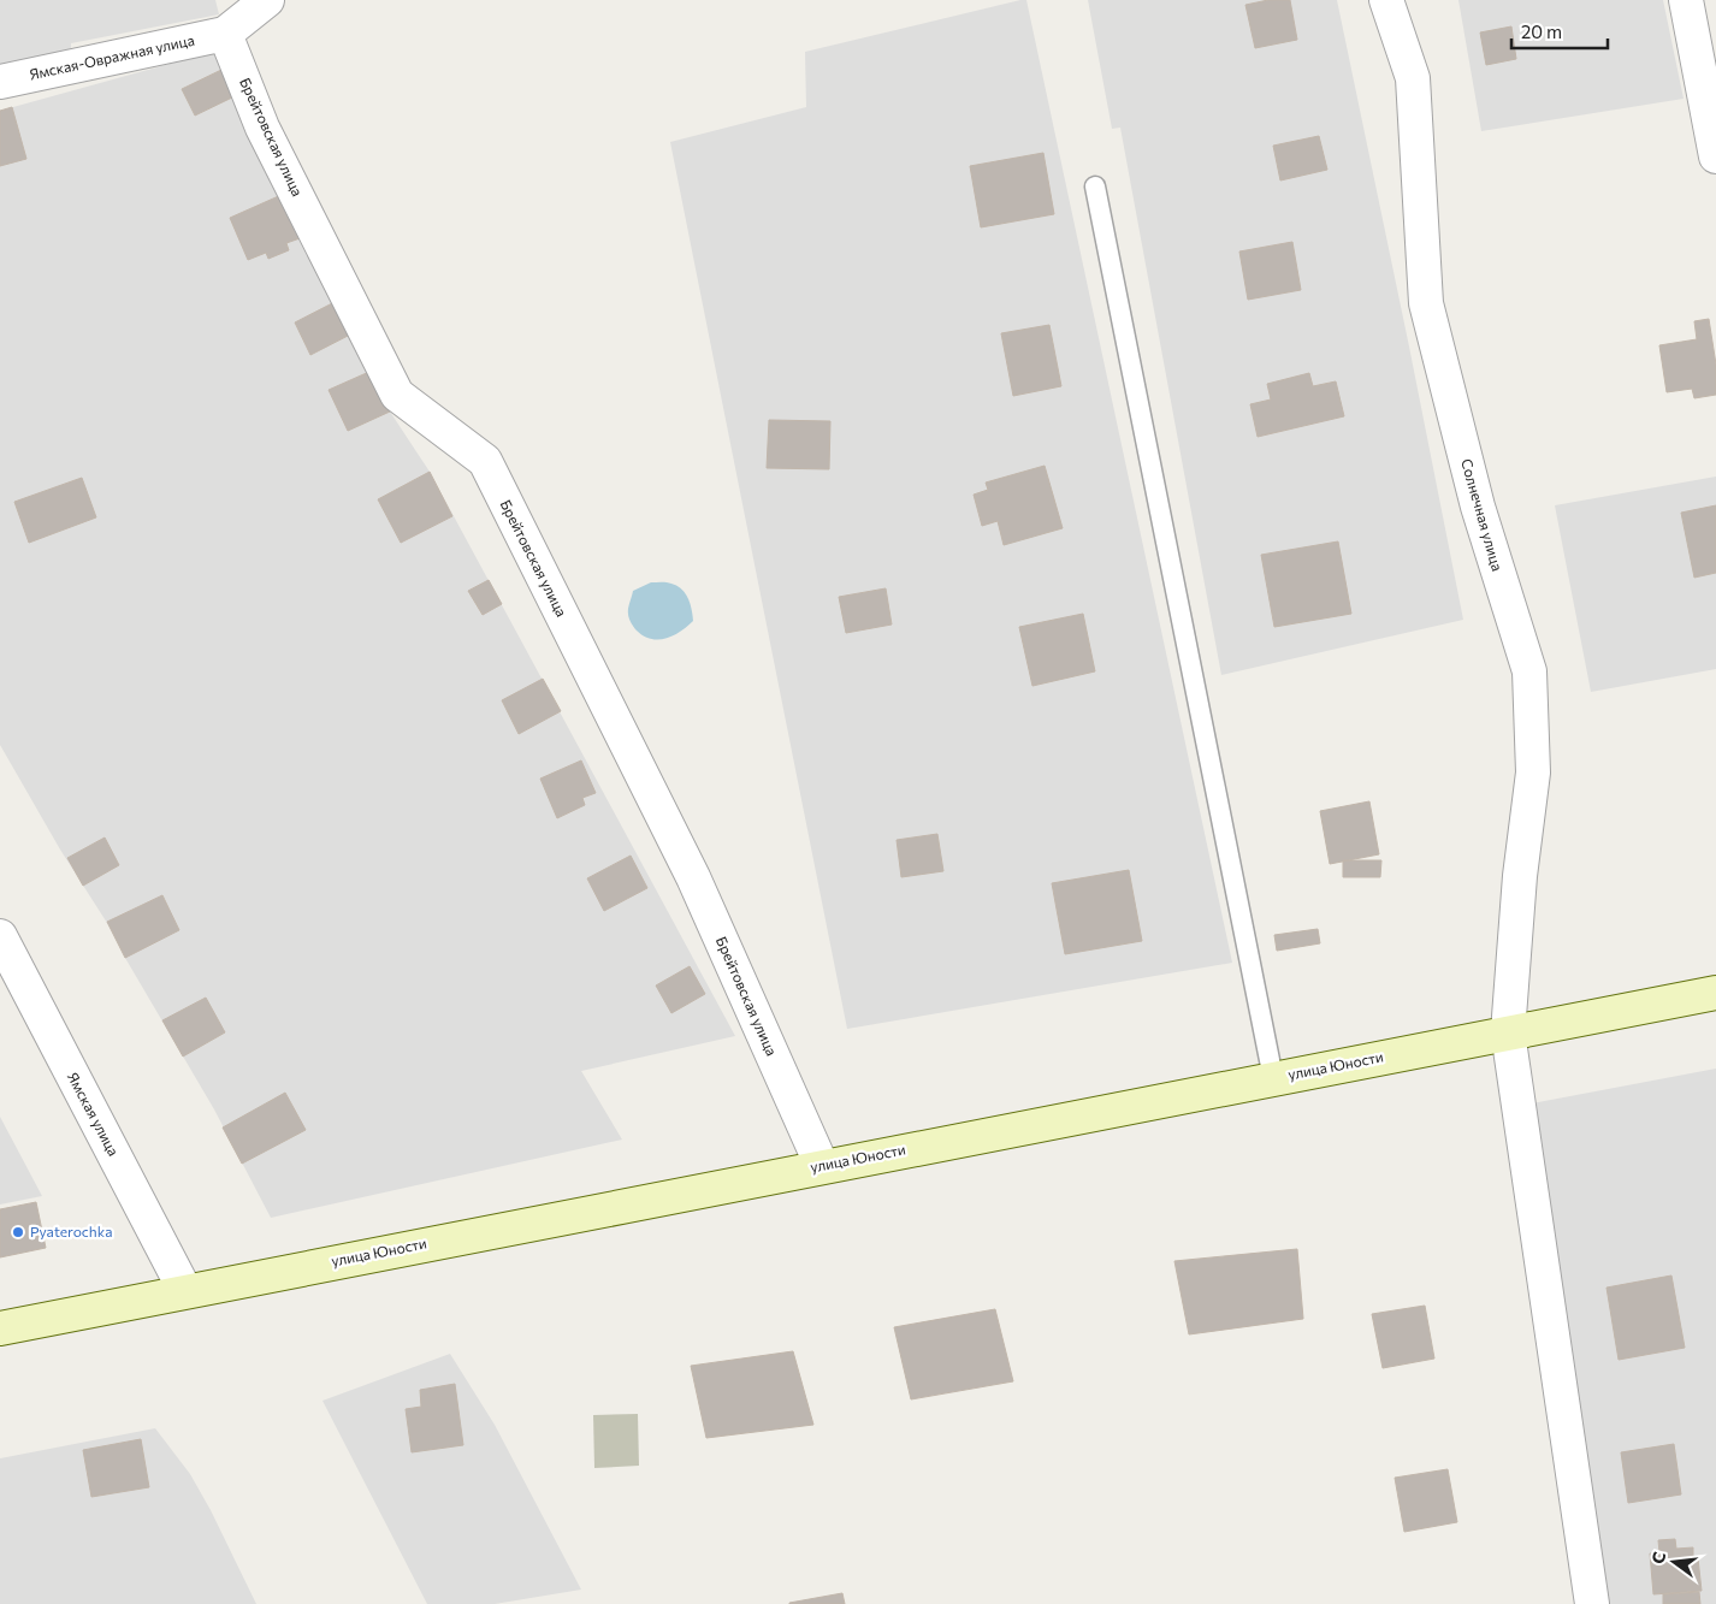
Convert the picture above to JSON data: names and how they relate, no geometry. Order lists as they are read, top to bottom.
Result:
{
  "streets": {
    "street": [
      "Ямская-Овражная улица",
      "Брейтовская улица",
      "Солнечная улица",
      "улица Юности",
      "Ямская улица"
    ]
  },
  "crossings": [
    ["Ямская-Овражная улица", "Брейтовская улица"],
    ["Брейтовская улица", "улица Юности"],
    ["Солнечная улица", "улица Юности"],
    ["улица Юности", "Ямская улица"]
  ],
  "places": ["Pyaterochka"],
  "scale_bar": "20 m",
  "north": "left"
}
